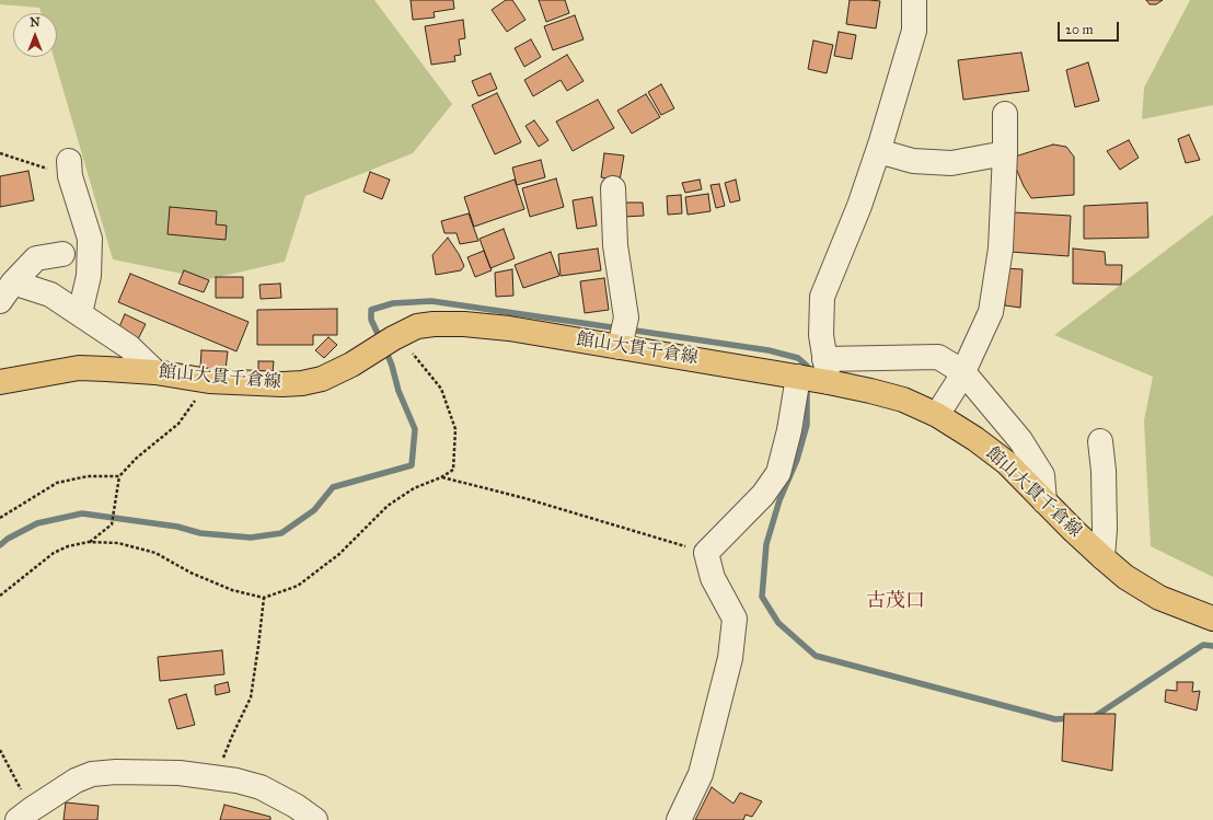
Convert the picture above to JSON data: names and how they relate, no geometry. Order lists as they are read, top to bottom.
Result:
{
  "streets": {
    "main road": ["館山大貫千倉線"]
  },
  "districts": ["古茂口"],
  "scale_bar": "20 m",
  "north": "top"
}
